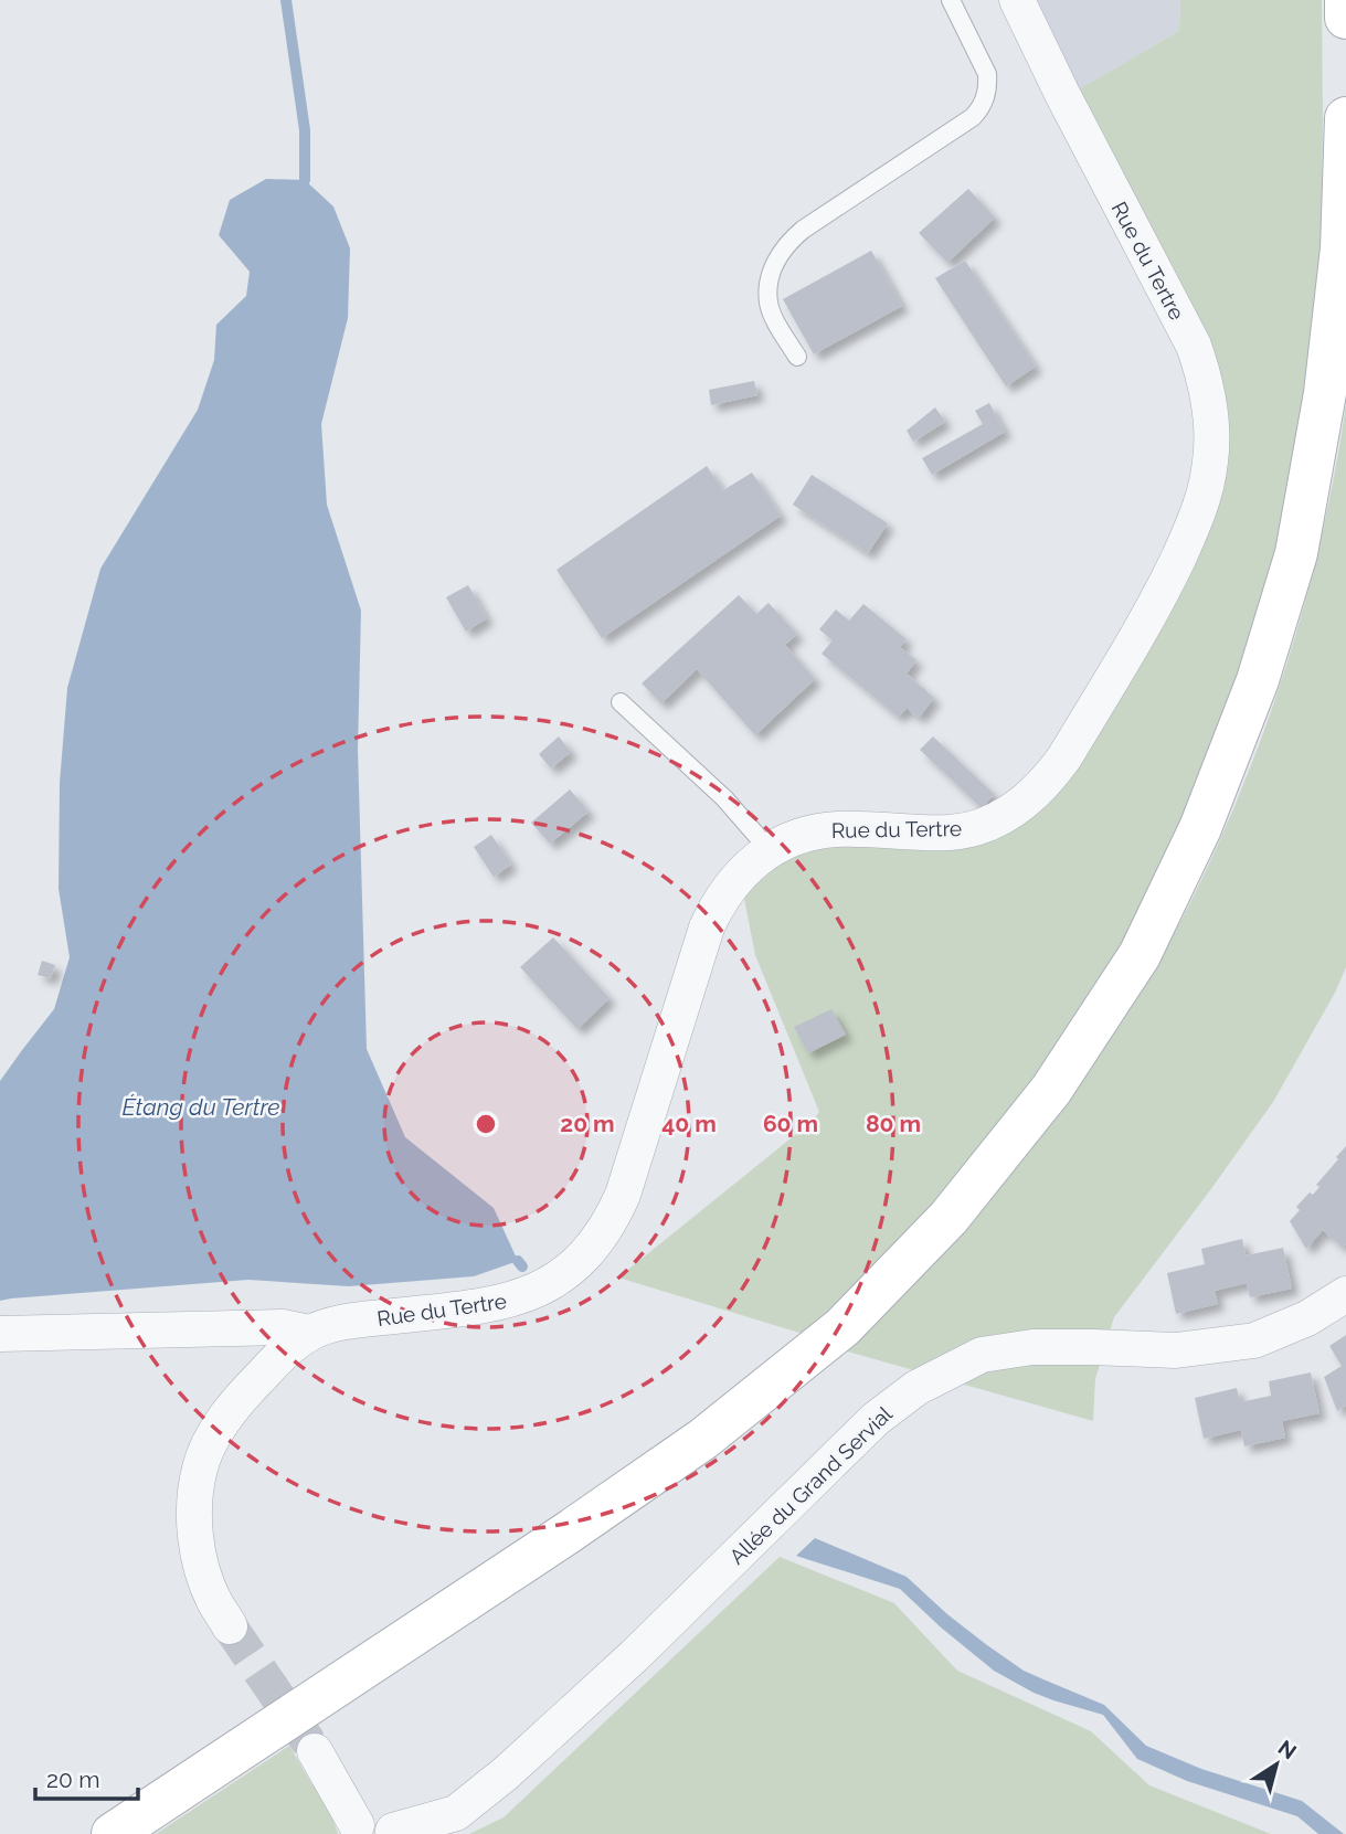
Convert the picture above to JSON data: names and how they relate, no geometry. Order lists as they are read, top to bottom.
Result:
{
  "streets": {
    "street": ["Rue du Tertre", "Allée du Grand Servial"]
  },
  "water": ["Étang du Tertre"],
  "scale_bar": "20 m",
  "north": "top right",
  "rings": [
    "20 m",
    "40 m",
    "60 m",
    "80 m"
  ]
}
